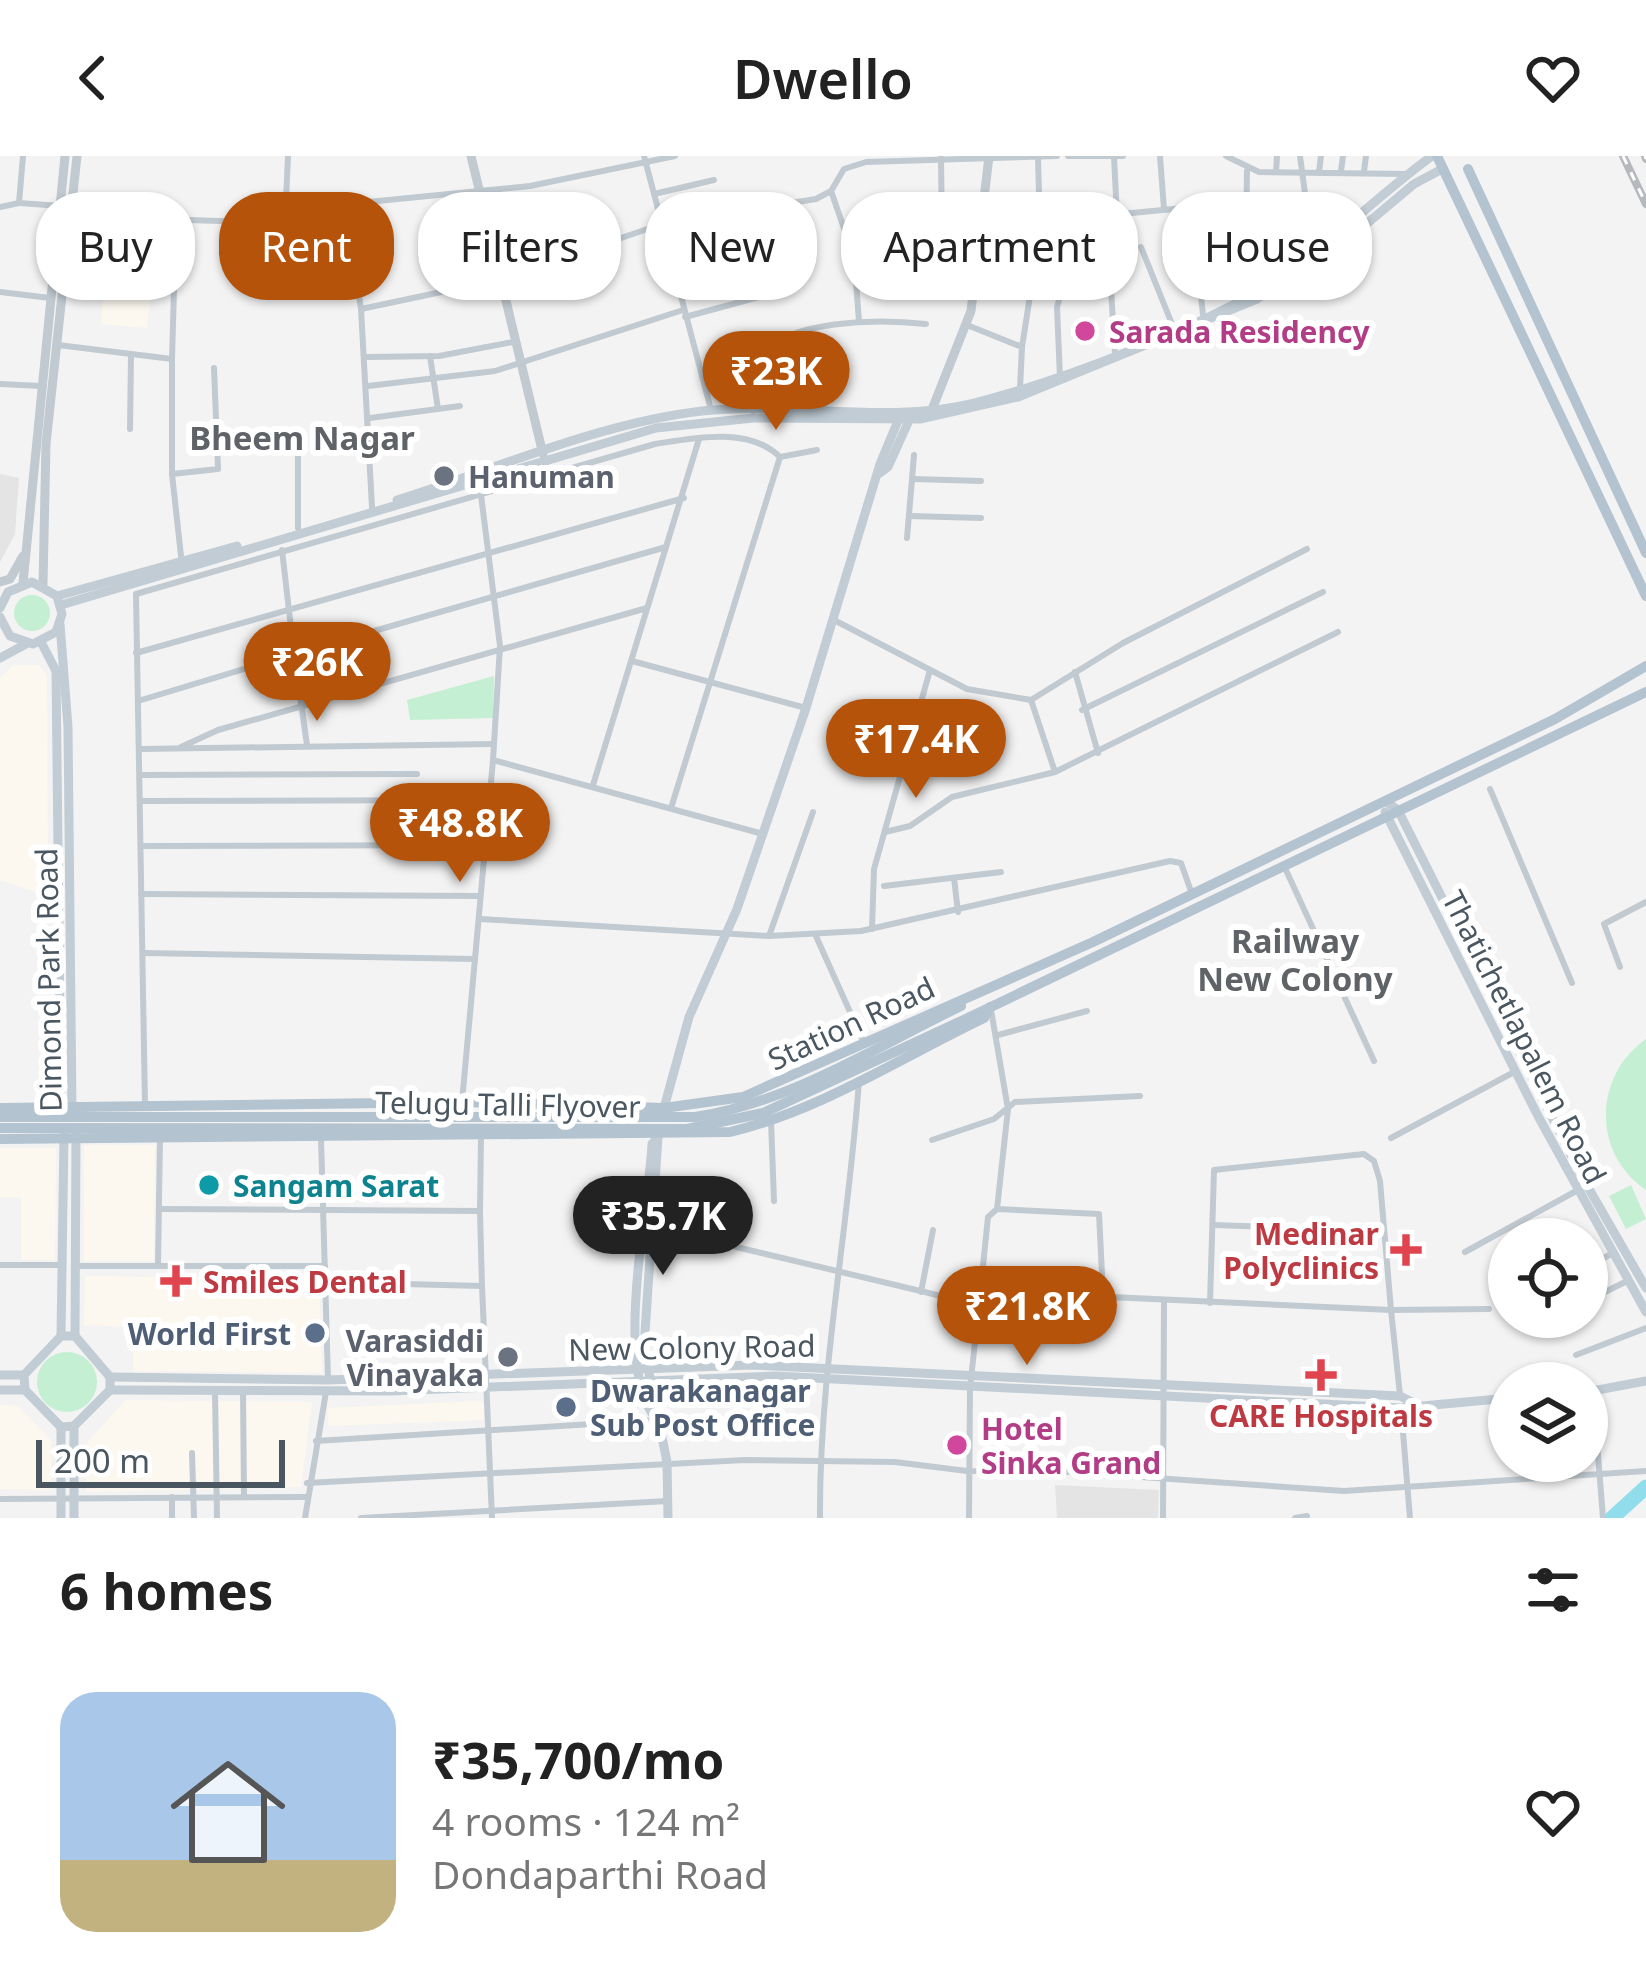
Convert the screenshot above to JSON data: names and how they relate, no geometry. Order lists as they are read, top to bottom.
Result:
{
  "streets": {
    "main road": [
      "Dimond Park Road",
      "Station Road",
      "Thatichetlapalem Road",
      "Telugu Talli Flyover",
      "New Colony Road"
    ]
  },
  "crossings": [
    ["Dimond Park Road", "Station Road"],
    ["Dimond Park Road", "New Colony Road"],
    ["Station Road", "Thatichetlapalem Road"],
    ["Station Road", "Telugu Talli Flyover"]
  ],
  "districts": ["Bheem Nagar", "Railway New Colony"],
  "places": {
    "other": [
      "Sarada Residency",
      "Hanuman",
      "Sangam Sarat",
      "World First",
      "Varasiddi Vinayaka",
      "Dwarakanagar Sub Post Office",
      "Hotel Sinka Grand"
    ],
    "health": ["Medinar Polyclinics", "Smiles Dental", "CARE Hospitals"]
  },
  "scale_bar": "200 m",
  "page": {
    "header": "Dwello",
    "chip": [
      "Buy",
      "Rent",
      "Filters",
      "New",
      "Apartment",
      "House"
    ],
    "price": [
      "₹23K",
      "₹26K",
      "₹17.4K",
      "₹48.8K",
      "₹35.7K",
      "₹21.8K"
    ],
    "scale": "200 m",
    "heading": "6 homes",
    "list": [
      {
        "name": "₹35,700/mo",
        "note": "4 rooms · 124 m² · Dondaparthi Road"
      }
    ]
  }
}
